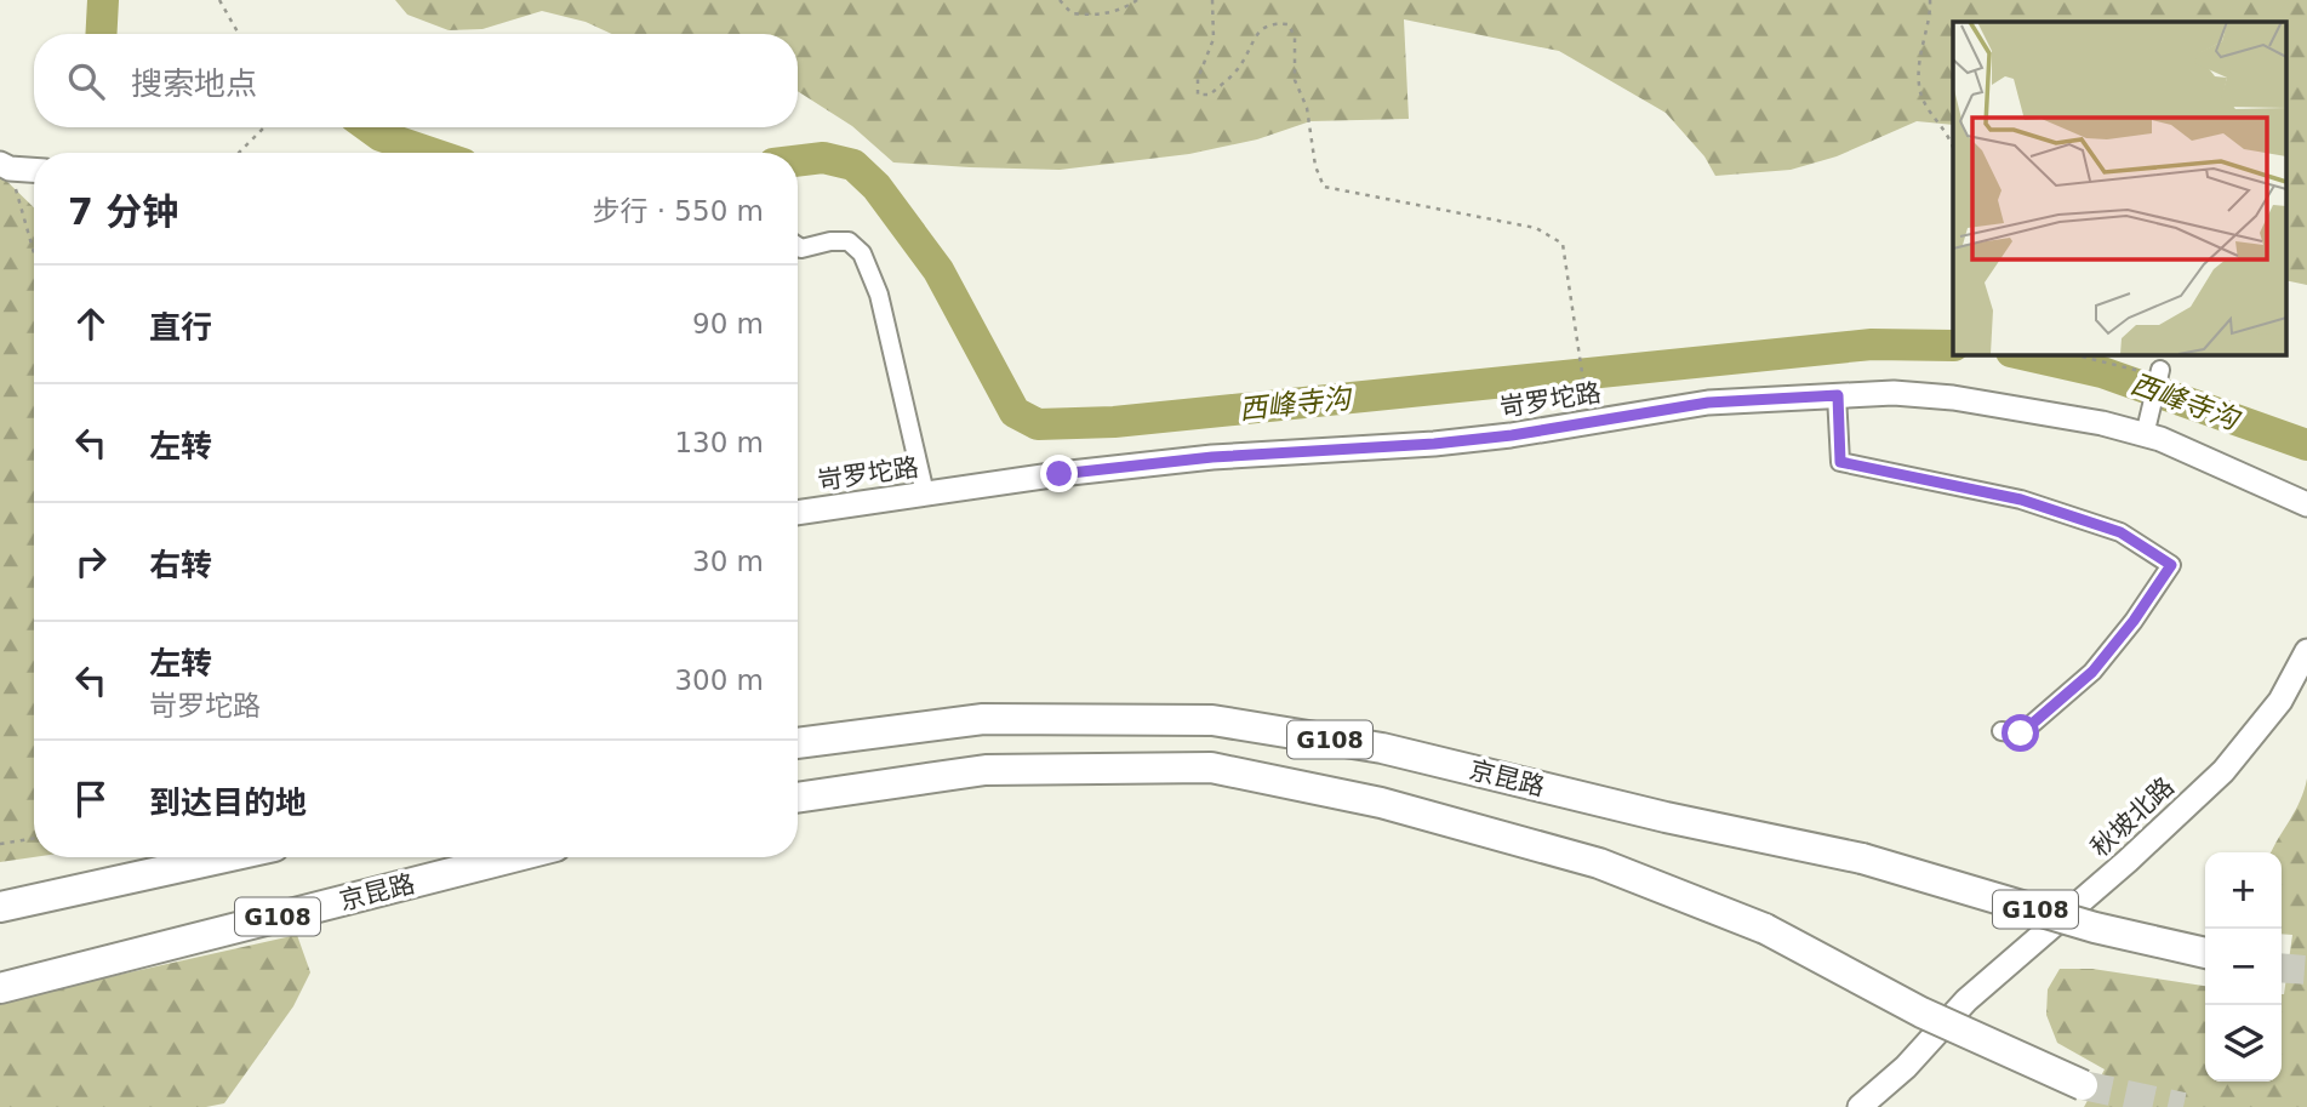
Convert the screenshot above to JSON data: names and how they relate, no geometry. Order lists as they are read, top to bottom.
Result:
{
  "streets": {
    "highway": ["G108", "京昆路"],
    "street": ["岢罗坨路", "秋坡北路"]
  },
  "water": ["西峰寺沟"],
  "page": {
    "search": "搜索地点",
    "heading": ["7 分钟", "步行 · 550 m"],
    "list": [
      ["直行", "90 m"],
      ["左转", "130 m"],
      ["右转", "30 m"],
      ["左转", "岢罗坨路", "300 m"],
      "到达目的地"
    ],
    "map_buttons": ["+", "−"]
  }
}
